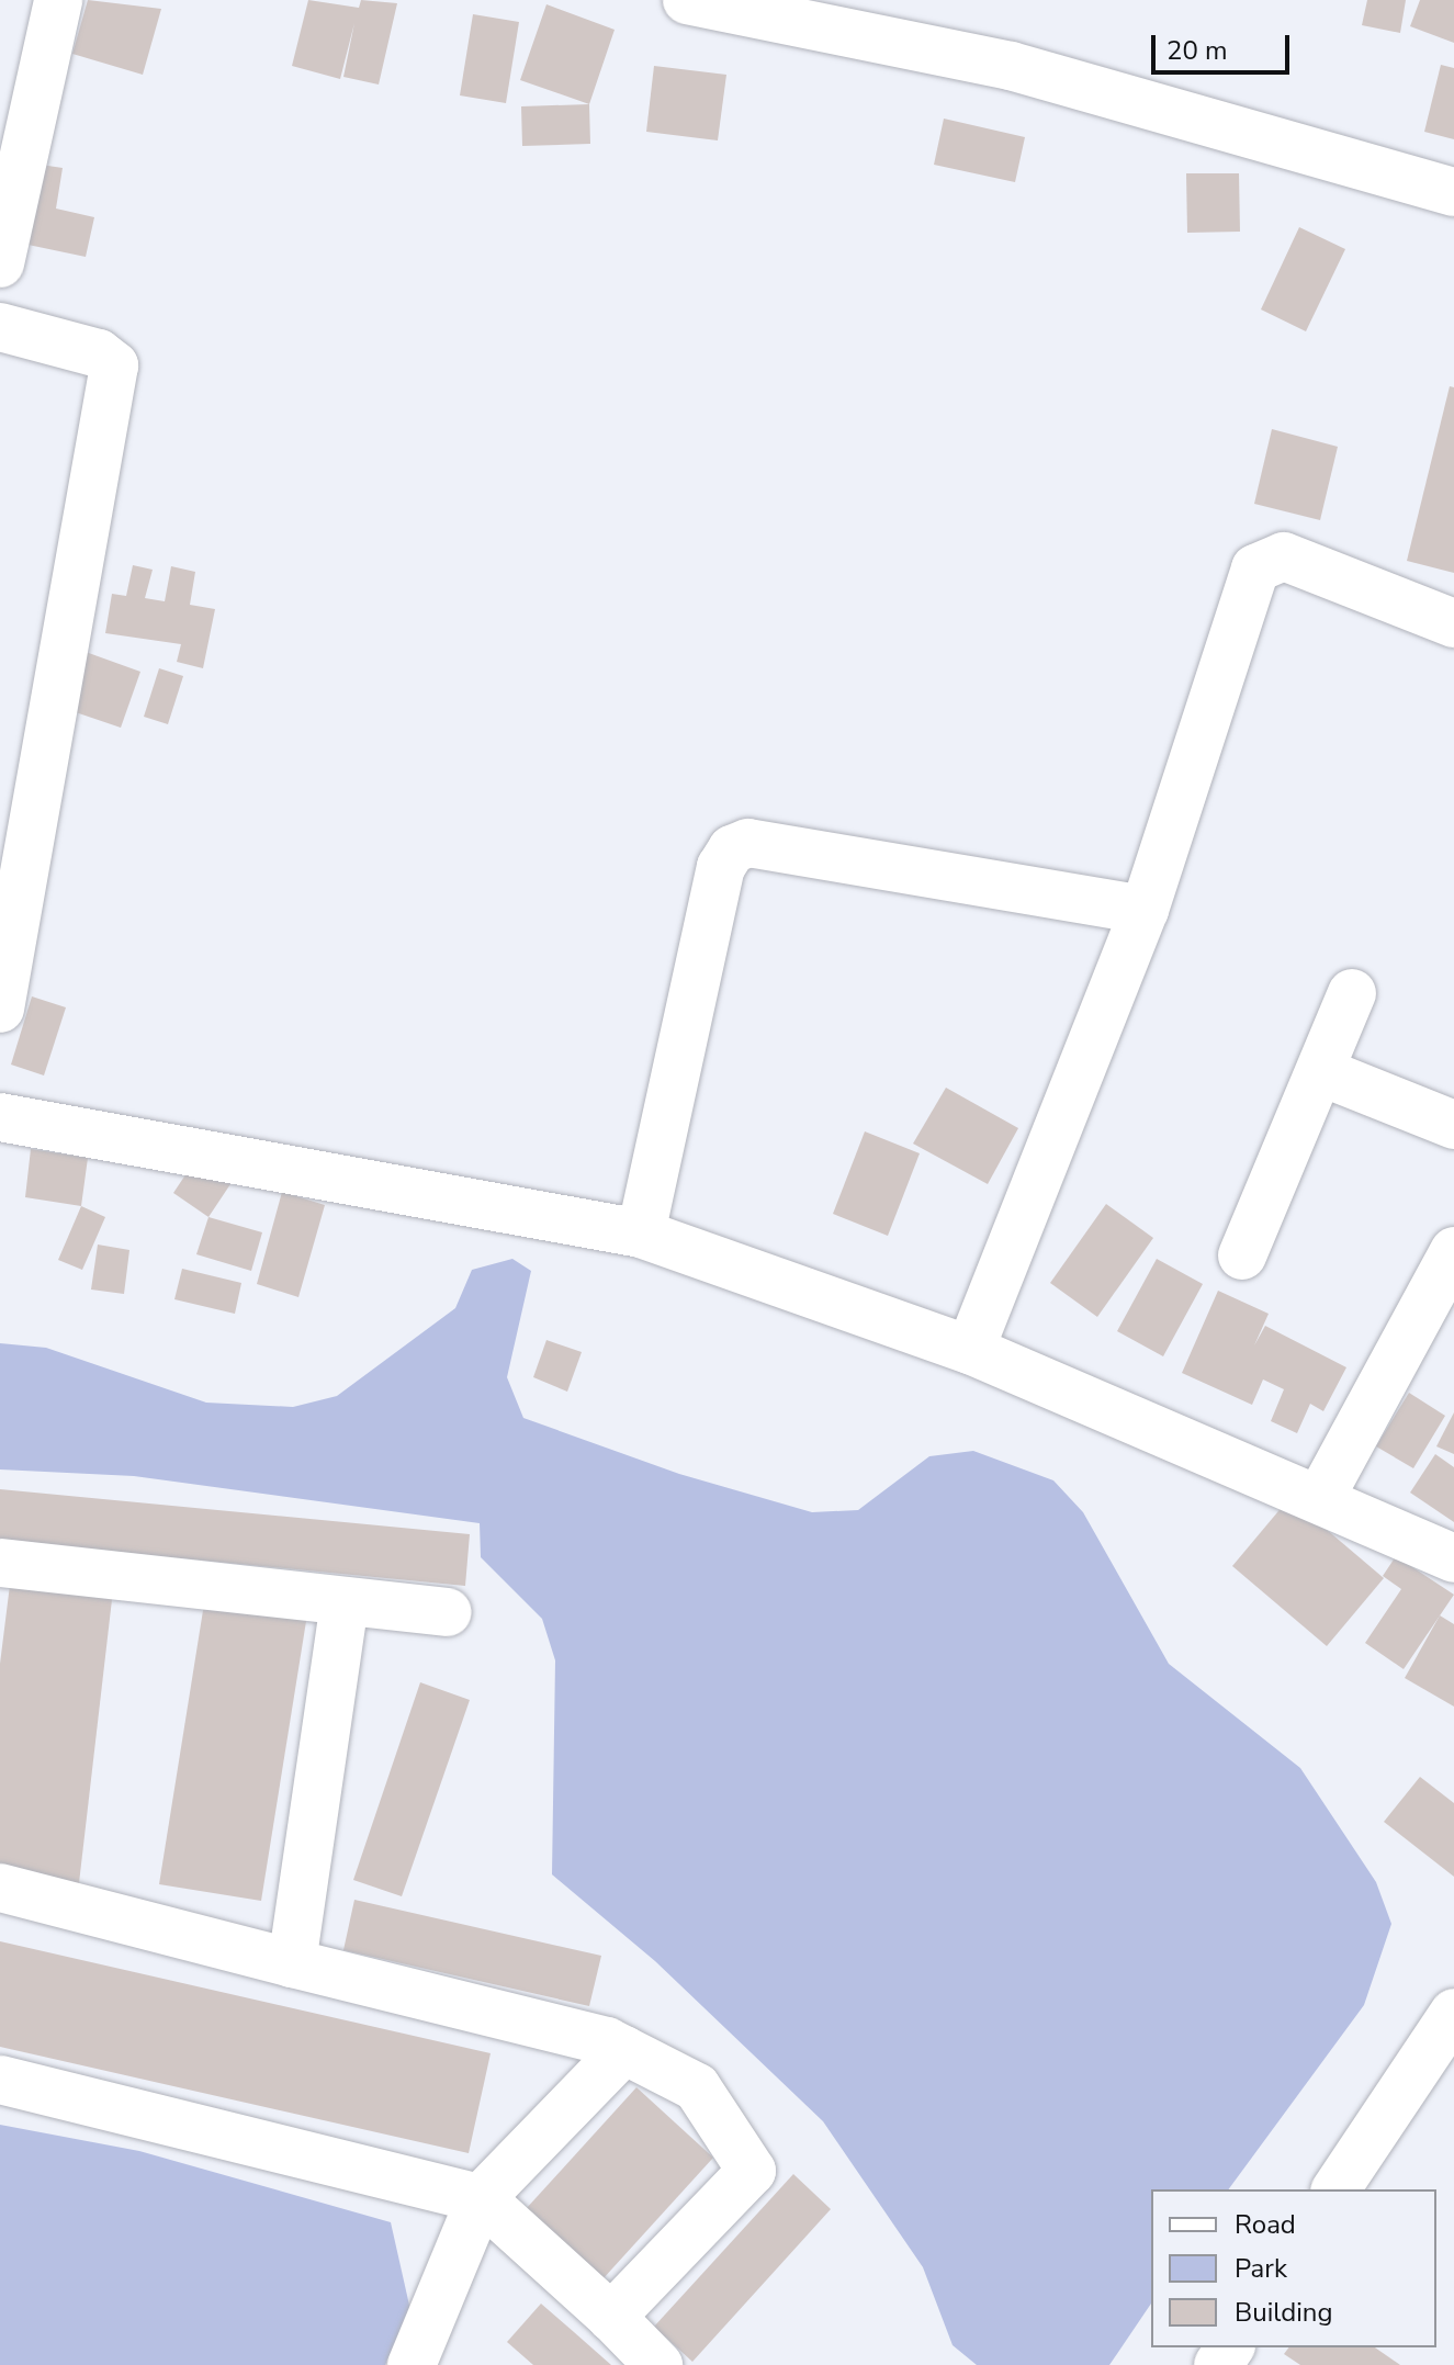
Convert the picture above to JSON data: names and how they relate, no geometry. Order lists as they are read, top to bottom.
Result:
{
  "legend": ["Road", "Park", "Building"],
  "scale_bar": "20 m"
}
